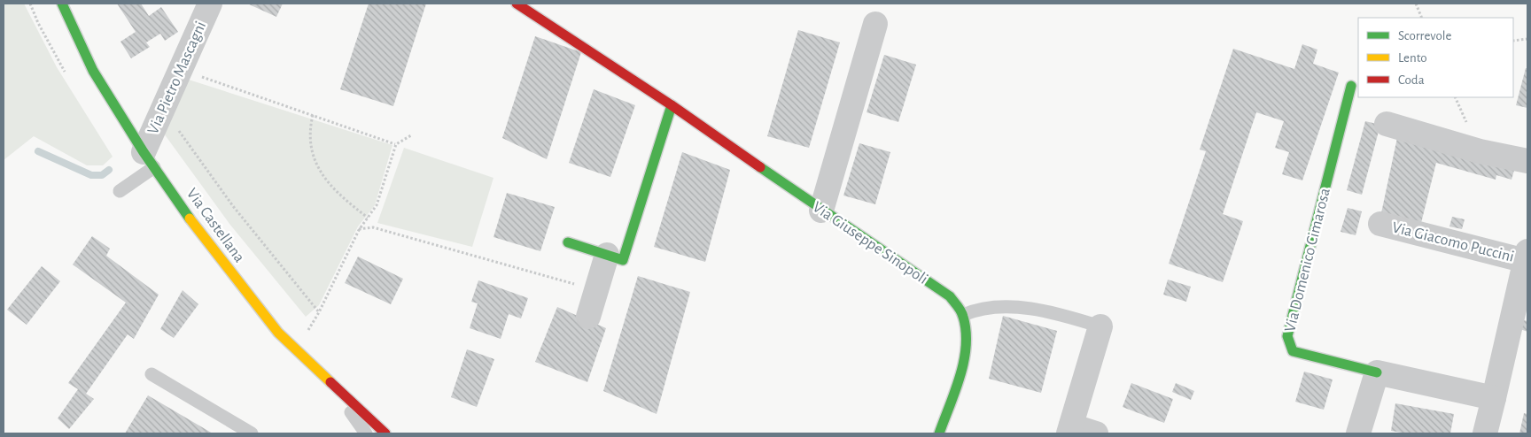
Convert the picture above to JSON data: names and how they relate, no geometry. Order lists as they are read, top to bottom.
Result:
{
  "streets": {
    "street": [
      "Via Pietro Mascagni",
      "Via Castellana",
      "Via Giacomo Puccini",
      "Via Giuseppe Sinopoli",
      "Via Domenico Cimarosa"
    ]
  },
  "crossings": [
    ["Via Pietro Mascagni", "Via Castellana"],
    ["Via Giacomo Puccini", "Via Domenico Cimarosa"]
  ],
  "legend": ["Scorrevole", "Lento", "Coda"]
}
